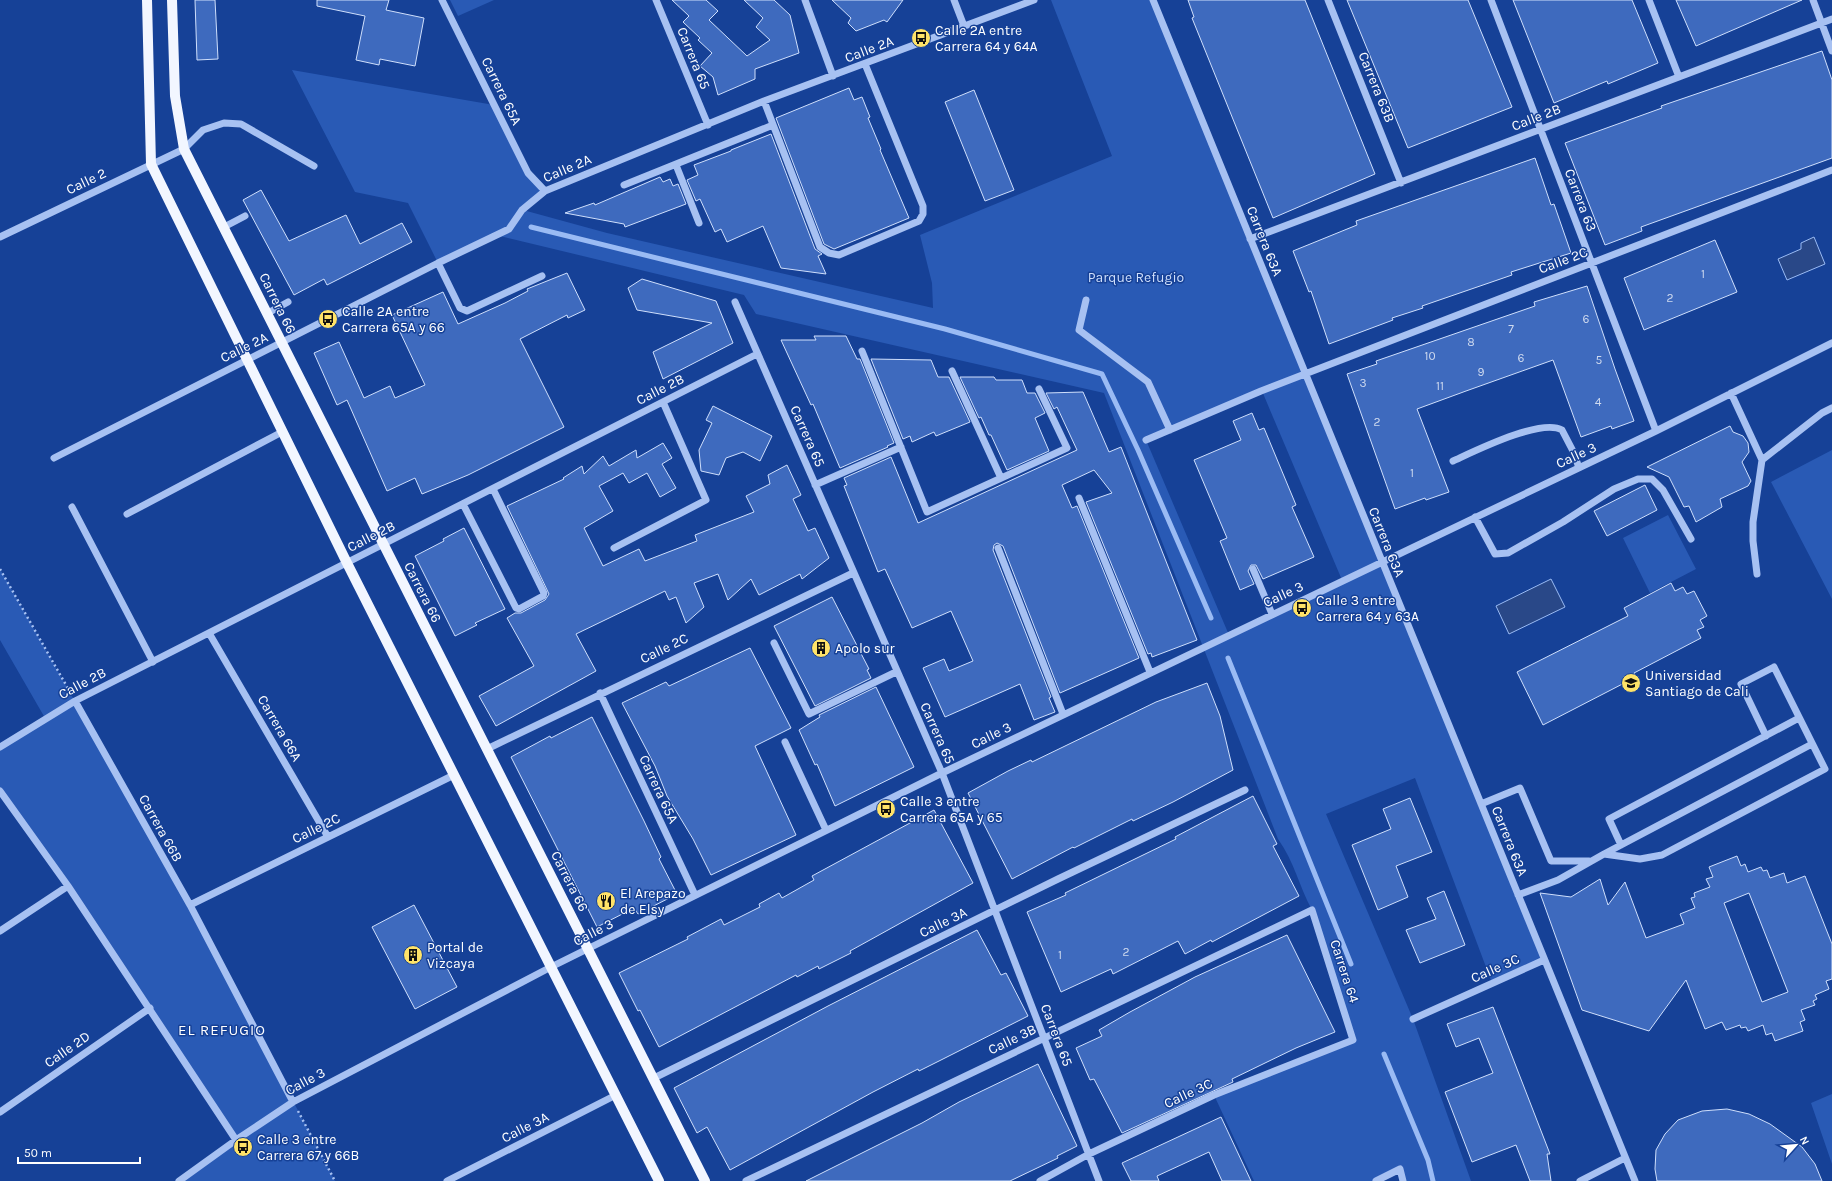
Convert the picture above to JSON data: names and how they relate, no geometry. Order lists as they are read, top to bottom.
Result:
{
  "streets": {
    "main road": ["Carrera 66"],
    "street": [
      "Calle 2A",
      "Carrera 65",
      "Carrera 63B",
      "Carrera 65A",
      "Calle 2B",
      "Calle 2",
      "Carrera 63",
      "Carrera 63A",
      "Calle 2C",
      "Calle 3",
      "Carrera 66A",
      "Carrera 66B",
      "Calle 3A",
      "Calle 3C",
      "Carrera 64",
      "Calle 3B",
      "Calle 2D"
    ]
  },
  "crossings": [
    ["Calle 2A", "Carrera 65"],
    ["Calle 2A", "Carrera 65A"],
    ["Calle 2A", "Carrera 66"],
    ["Carrera 65", "Calle 2B"],
    ["Carrera 65", "Calle 2C"],
    ["Carrera 65", "Calle 3"],
    ["Carrera 65", "Calle 3A"],
    ["Carrera 65", "Calle 3C"],
    ["Carrera 65", "Calle 3B"],
    ["Carrera 63B", "Calle 2B"],
    ["Carrera 65A", "Calle 2C"],
    ["Carrera 65A", "Calle 3"],
    ["Calle 2B", "Carrera 63"],
    ["Calle 2B", "Carrera 63A"],
    ["Calle 2B", "Carrera 66"],
    ["Calle 2B", "Carrera 66A"],
    ["Calle 2B", "Carrera 66B"],
    ["Calle 2", "Carrera 66"],
    ["Carrera 63", "Calle 2C"],
    ["Carrera 63", "Calle 3"],
    ["Carrera 63A", "Calle 2C"],
    ["Carrera 63A", "Calle 3"],
    ["Carrera 63A", "Calle 3C"],
    ["Calle 2C", "Carrera 66"],
    ["Calle 2C", "Carrera 66A"],
    ["Calle 2C", "Carrera 66B"],
    ["Carrera 66", "Calle 3"],
    ["Carrera 66", "Calle 3A"],
    ["Calle 3", "Carrera 66B"],
    ["Calle 3C", "Carrera 64"],
    ["Carrera 64", "Calle 3B"]
  ],
  "districts": ["EL REFUGIO"],
  "parks": ["Parque Refugio"],
  "places": {
    "bus stop": [
      "Calle 2A entre Carrera 64 y 64A",
      "Calle 2A entre Carrera 65A y 66",
      "Calle 3 entre Carrera 64 y 63A",
      "Calle 3 entre Carrera 65A y 65",
      "Calle 3 entre Carrera 67 y 66B"
    ],
    "building": ["Apolo sur", "Portal de Vizcaya"],
    "school or university": ["Universidad Santiago de Cali"],
    "restaurant": ["El Arepazo de Elsy"]
  },
  "house_numbers": [
    "1",
    "2",
    "6",
    "7",
    "8",
    "10",
    "6",
    "5",
    "9",
    "3",
    "11",
    "4",
    "2",
    "1",
    "2",
    "1"
  ],
  "scale_bar": "50 m",
  "north": "top right"
}
